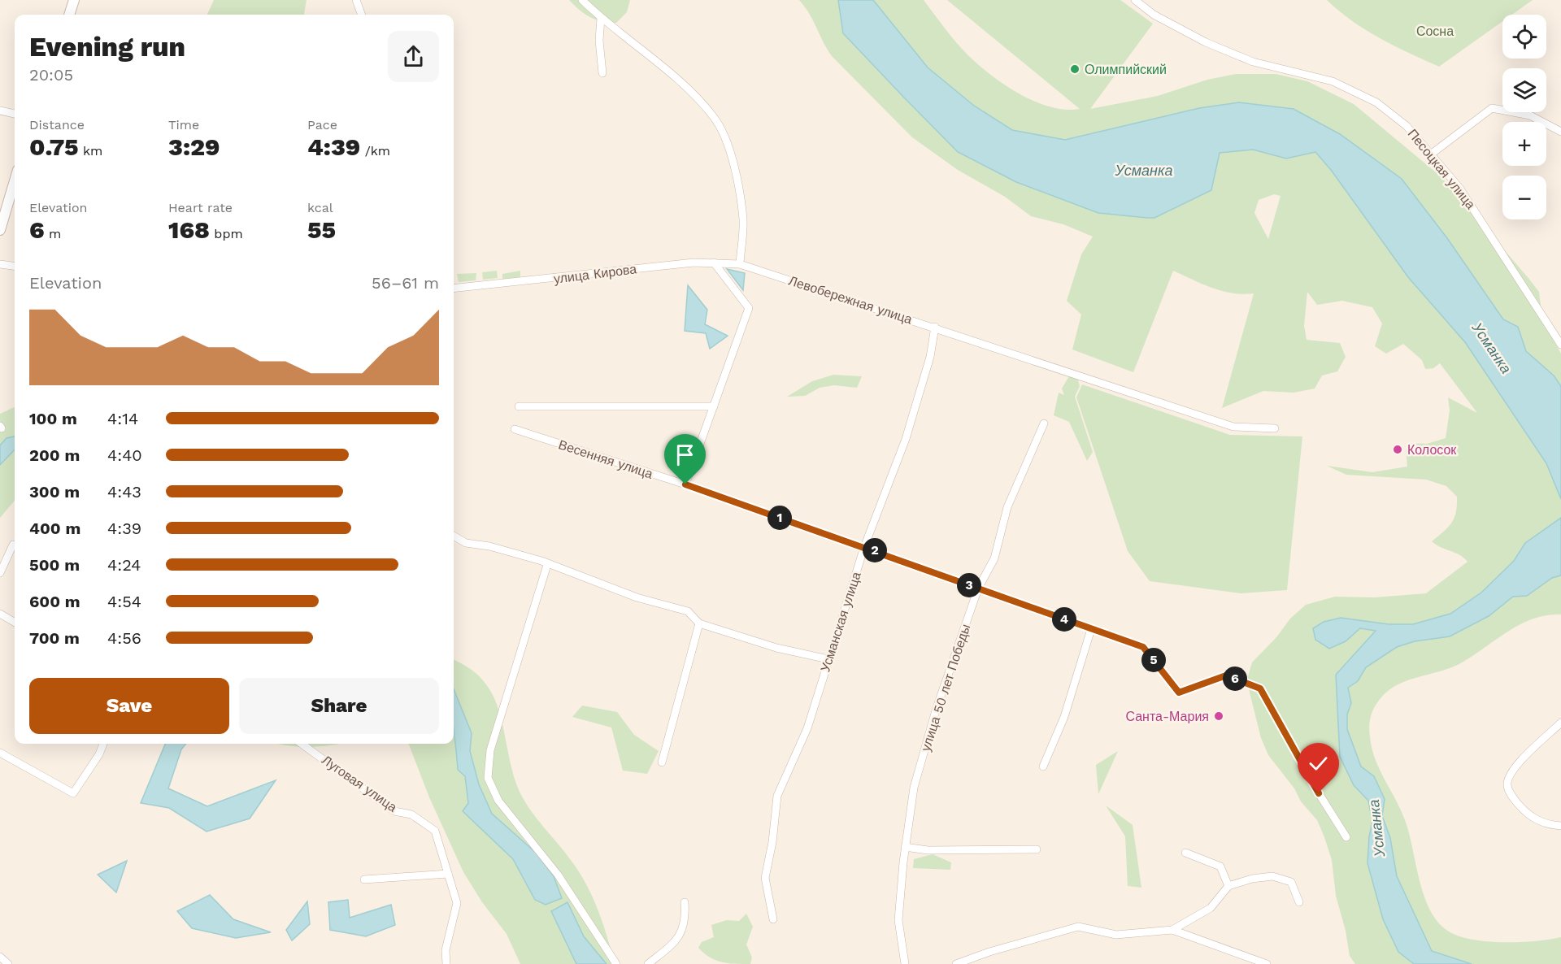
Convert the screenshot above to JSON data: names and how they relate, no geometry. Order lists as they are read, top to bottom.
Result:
{
  "streets": {
    "street": [
      "Песоцкая улица",
      "улица Кирова",
      "Левобережная улица",
      "Весенняя улица",
      "Усманская улица",
      "улица 50 лет Победы",
      "Луговая улица"
    ]
  },
  "crossings": [
    ["улица Кирова", "Левобережная улица"],
    ["Левобережная улица", "Усманская улица"],
    ["Весенняя улица", "Усманская улица"],
    ["Весенняя улица", "улица 50 лет Победы"]
  ],
  "water": ["Усманка"],
  "parks": ["Сосна"],
  "places": ["Олимпийский", "Колосок", "Санта-Мария"],
  "page": {
    "map_buttons": ["+", "−"],
    "heading": ["Evening run", "20:05"],
    "stats": [
      ["Distance", "0.75 km"],
      ["Time", "3:29"],
      ["Pace", "4:39 /km"],
      ["Elevation", "6 m"],
      ["Heart rate", "168 bpm"],
      ["kcal", "55"]
    ],
    "chart": ["Elevation", "56–61 m"],
    "list": [
      {
        "name": "100 m",
        "note": "4:14"
      },
      {
        "name": "200 m",
        "note": "4:40"
      },
      {
        "name": "300 m",
        "note": "4:43"
      },
      {
        "name": "400 m",
        "note": "4:39"
      },
      {
        "name": "500 m",
        "note": "4:24"
      },
      {
        "name": "600 m",
        "note": "4:54"
      },
      {
        "name": "700 m",
        "note": "4:56"
      }
    ],
    "pins": [
      "1",
      "2",
      "3",
      "4",
      "5",
      "6"
    ],
    "buttons": ["Save", "Share"]
  }
}
